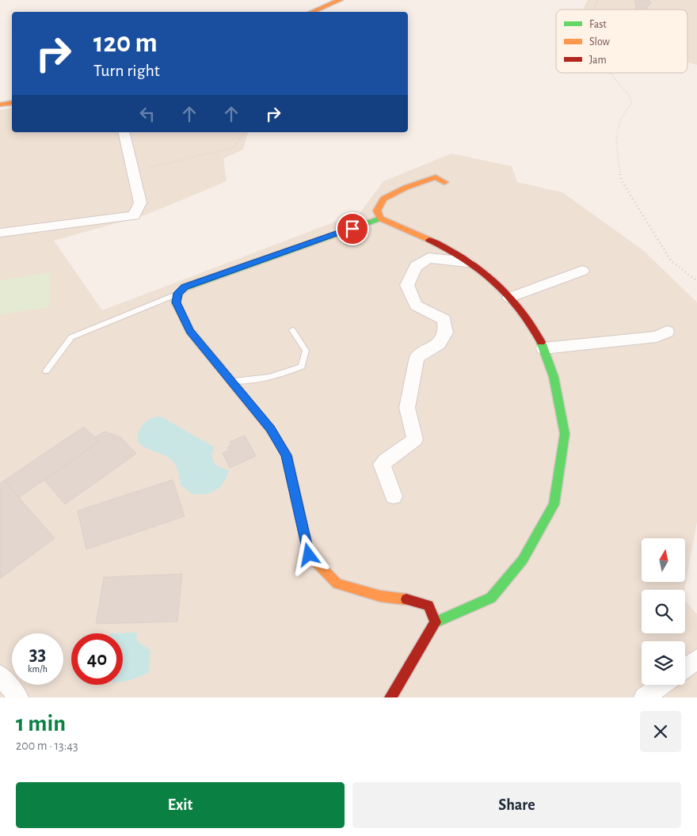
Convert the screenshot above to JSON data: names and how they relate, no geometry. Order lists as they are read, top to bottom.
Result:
{
  "legend": ["Fast", "Slow", "Jam"],
  "north": "top",
  "page": {
    "turn": ["120 m", "Turn right"],
    "speed": "33 km/h",
    "limit": "40",
    "heading": ["1 min", "200 m · 13:43"],
    "buttons": ["Exit", "Share"]
  }
}
